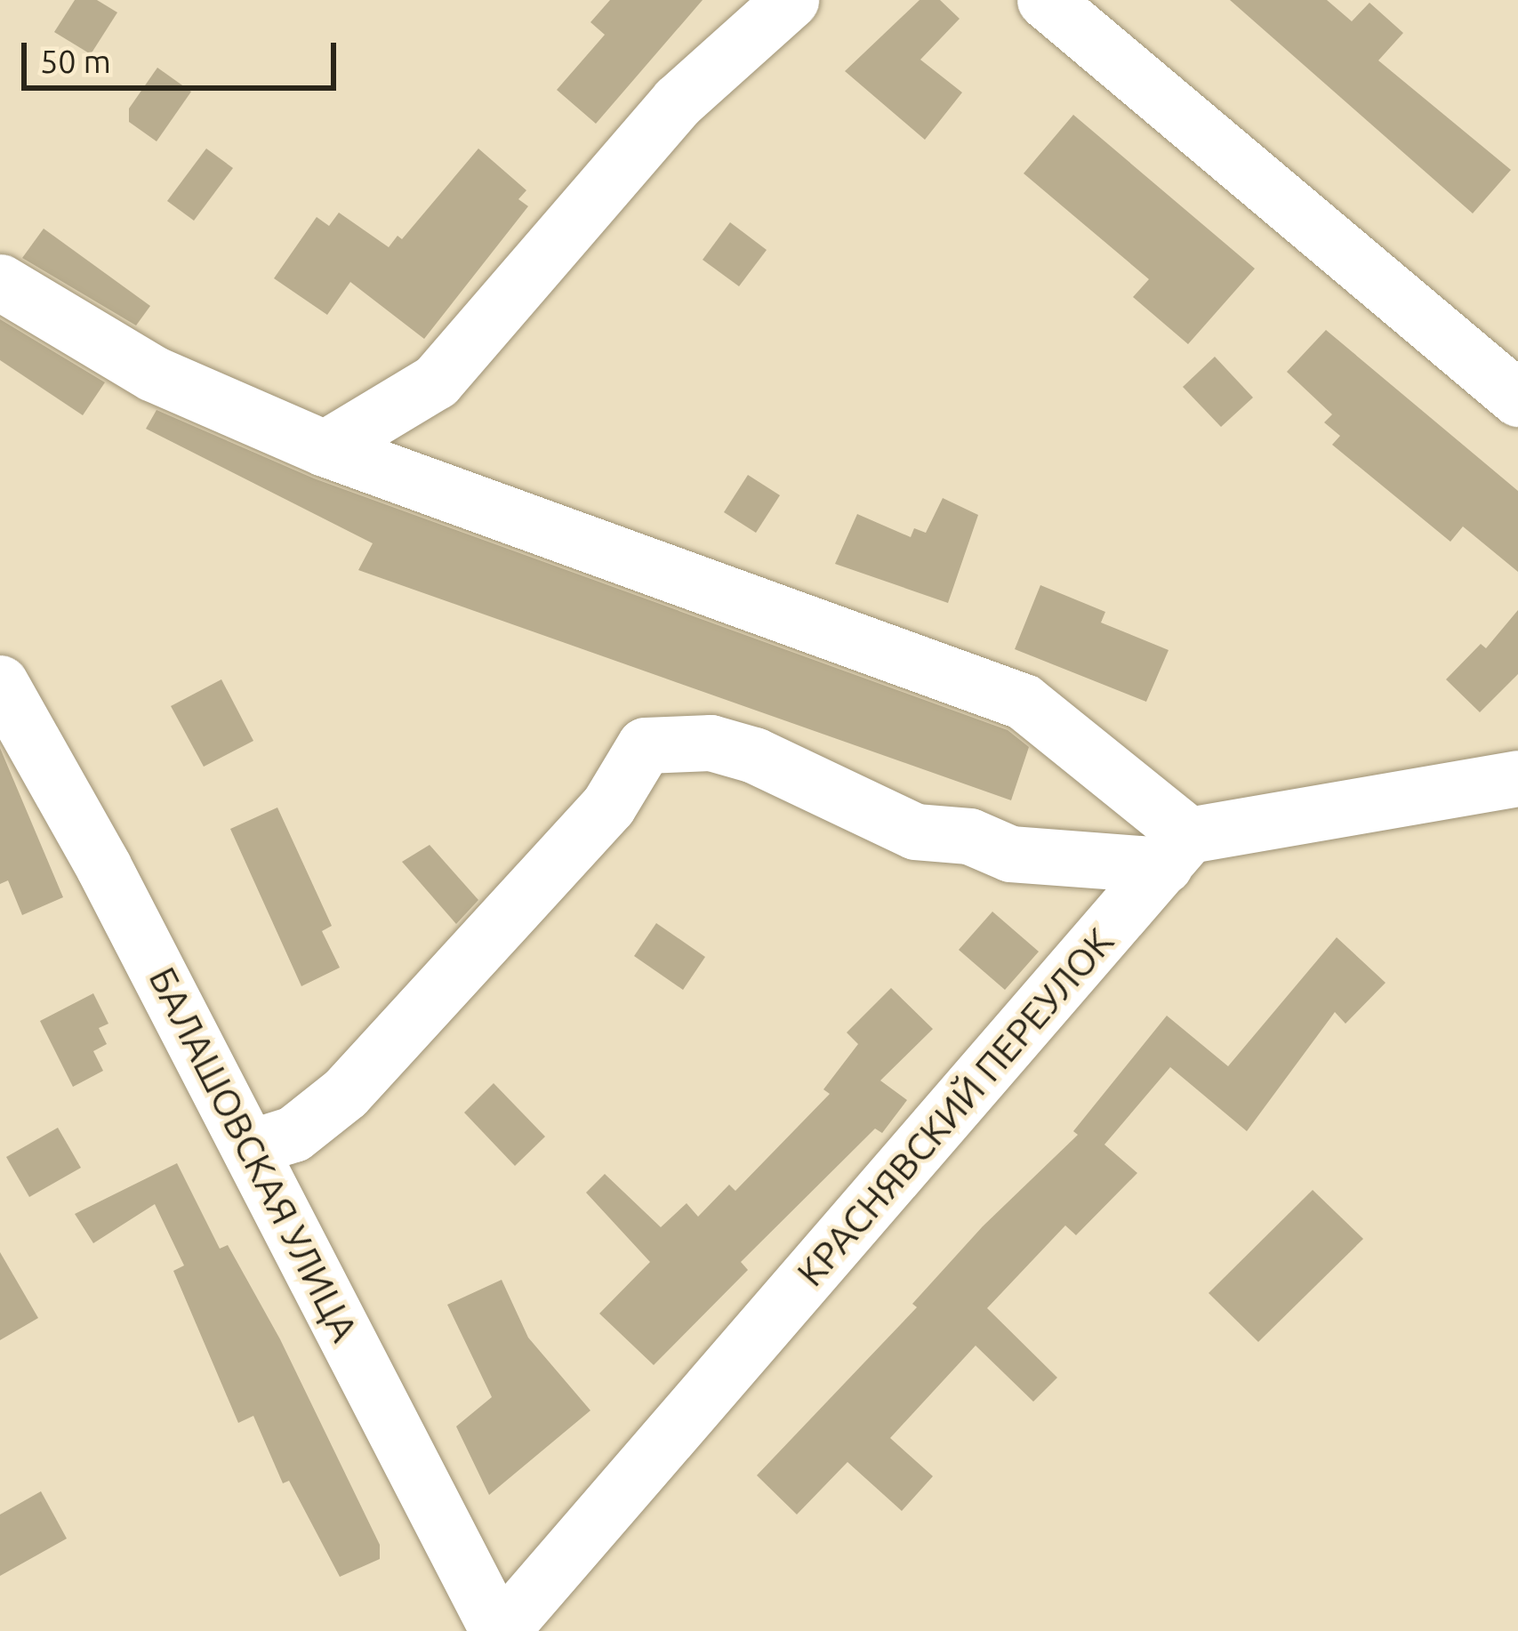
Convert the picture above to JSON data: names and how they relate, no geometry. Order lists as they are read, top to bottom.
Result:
{
  "streets": {
    "street": ["КРАСНЯВСКИЙ ПЕРЕУЛОК", "БАЛАШОВСКАЯ УЛИЦА"]
  },
  "crossings": [
    ["КРАСНЯВСКИЙ ПЕРЕУЛОК", "БАЛАШОВСКАЯ УЛИЦА"]
  ],
  "scale_bar": "50 m"
}
